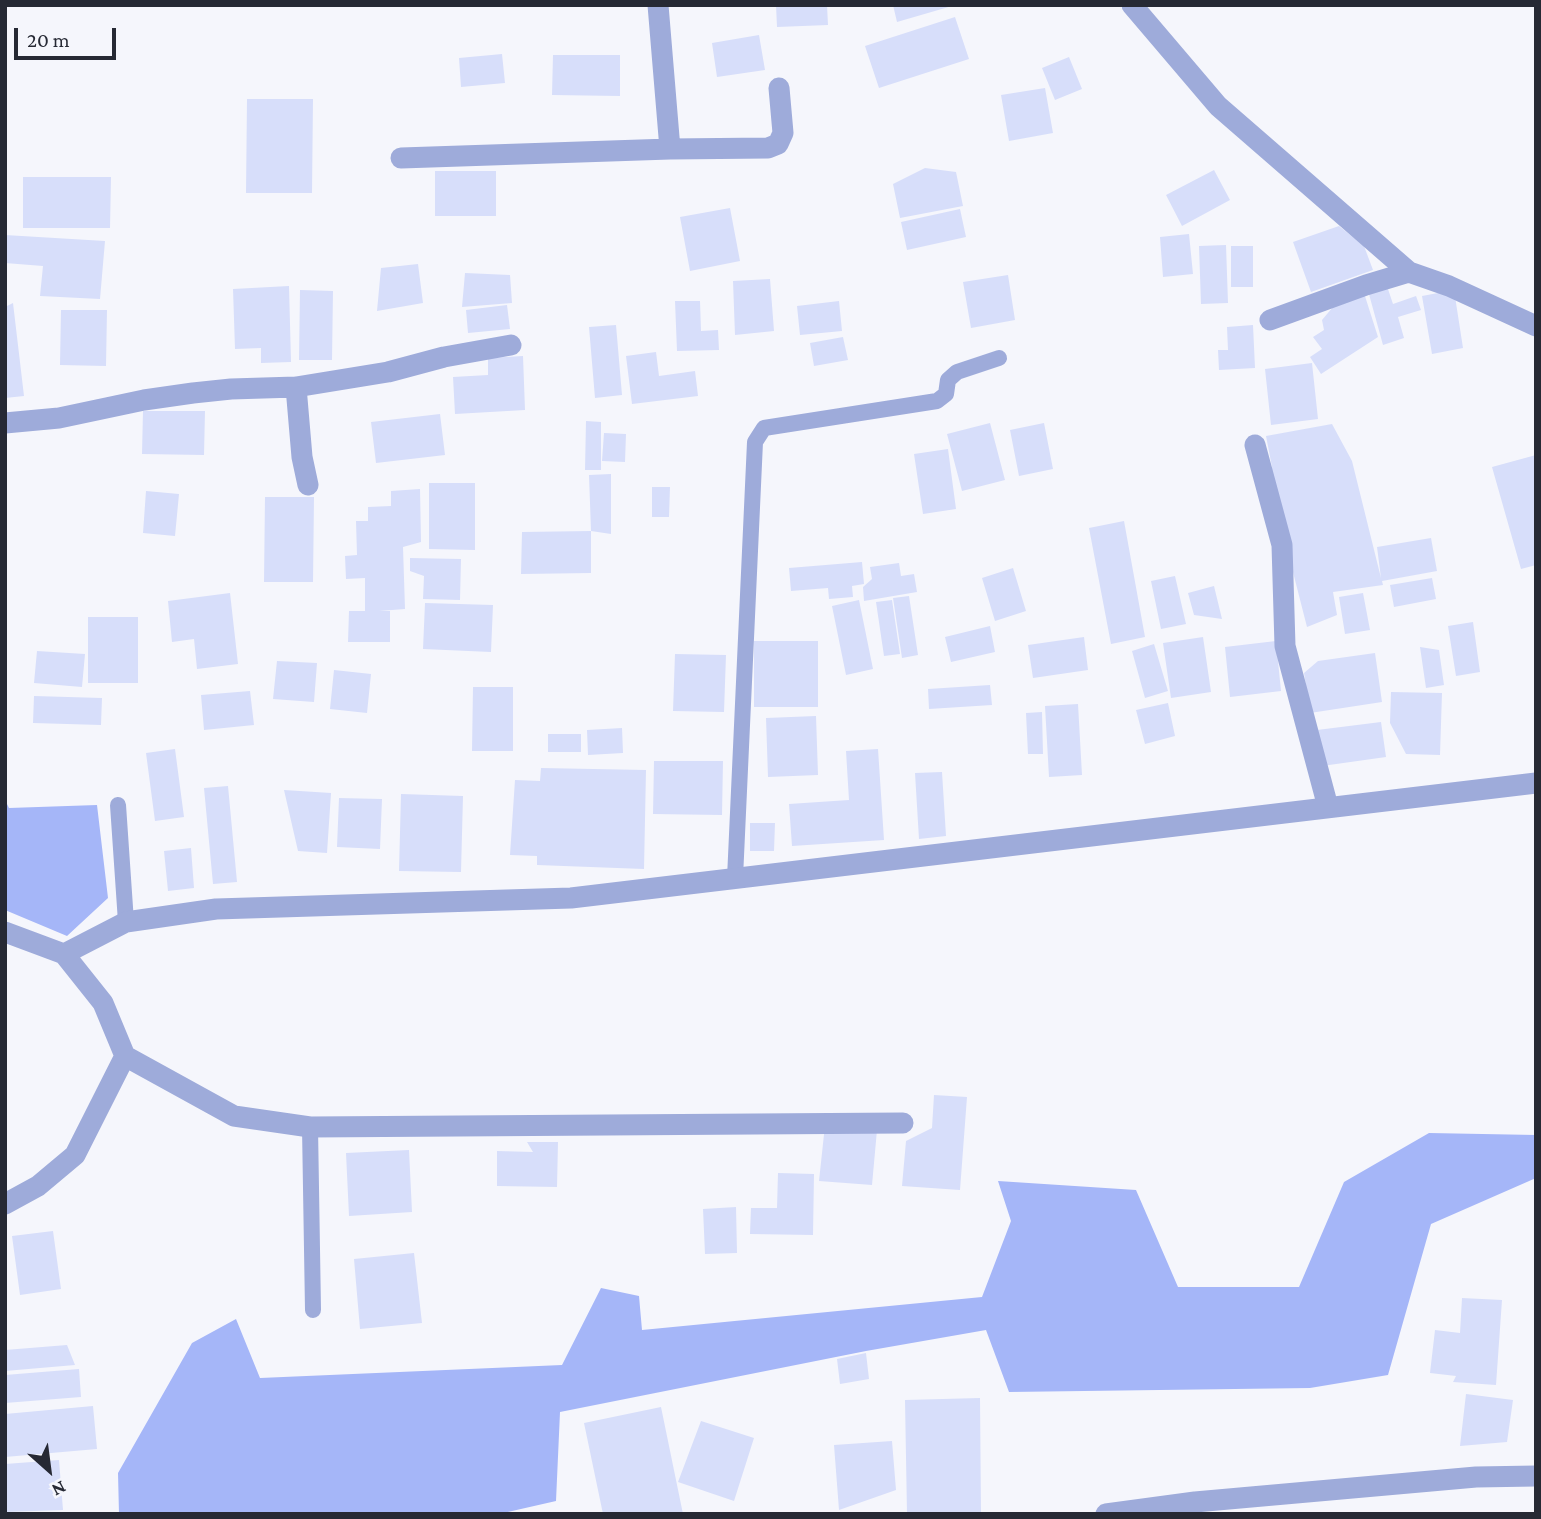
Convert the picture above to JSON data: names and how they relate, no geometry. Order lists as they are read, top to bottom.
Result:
{
  "scale_bar": "20 m",
  "north": "bottom right"
}
